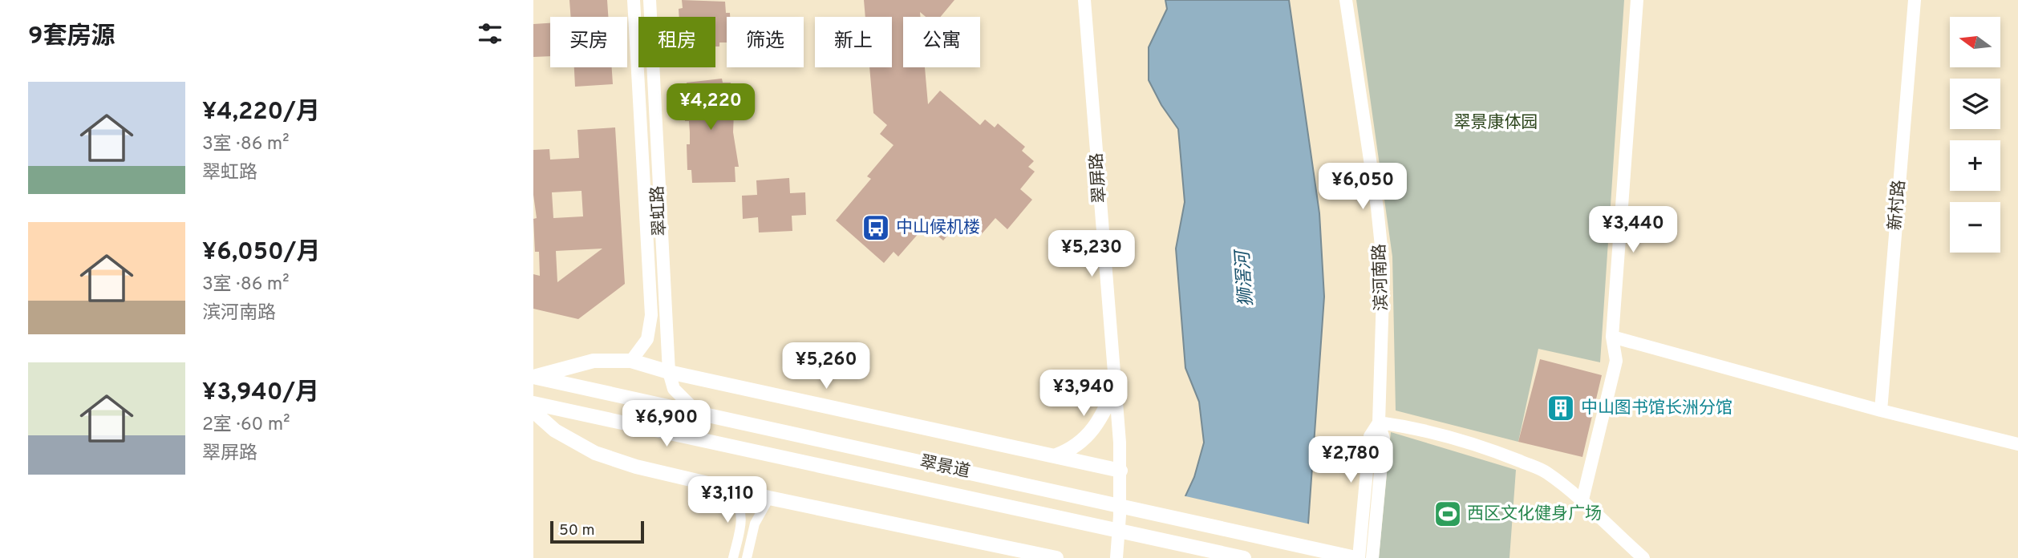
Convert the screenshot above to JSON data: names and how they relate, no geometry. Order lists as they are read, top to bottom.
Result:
{
  "streets": {
    "main road": ["翠景道"],
    "street": [
      "翠屏路",
      "新村路",
      "翠虹路",
      "滨河南路"
    ]
  },
  "crossings": [
    ["翠虹路", "翠景道"],
    ["滨河南路", "翠景道"]
  ],
  "water": ["狮滘河"],
  "parks": ["翠景康体园"],
  "places": {
    "bus stop": ["中山候机楼"],
    "building": ["中山图书馆长洲分馆"],
    "sports": ["西区文化健身广场"]
  },
  "scale_bar": "50 m",
  "north": "left",
  "page": {
    "heading": "9套房源",
    "map_buttons": ["+", "−"],
    "chip": [
      "买房",
      "租房",
      "筛选",
      "新上",
      "公寓"
    ],
    "list": [
      {
        "name": "¥4,220/月",
        "note": "3室 · 86 m² · 翠虹路"
      },
      {
        "name": "¥6,050/月",
        "note": "3室 · 86 m² · 滨河南路"
      },
      {
        "name": "¥3,940/月",
        "note": "2室 · 60 m² · 翠屏路"
      }
    ],
    "price": [
      "¥4,220",
      "¥6,050",
      "¥3,440",
      "¥5,230",
      "¥5,260",
      "¥3,940",
      "¥6,900",
      "¥2,780",
      "¥3,110"
    ],
    "scale": "50 m"
  }
}
